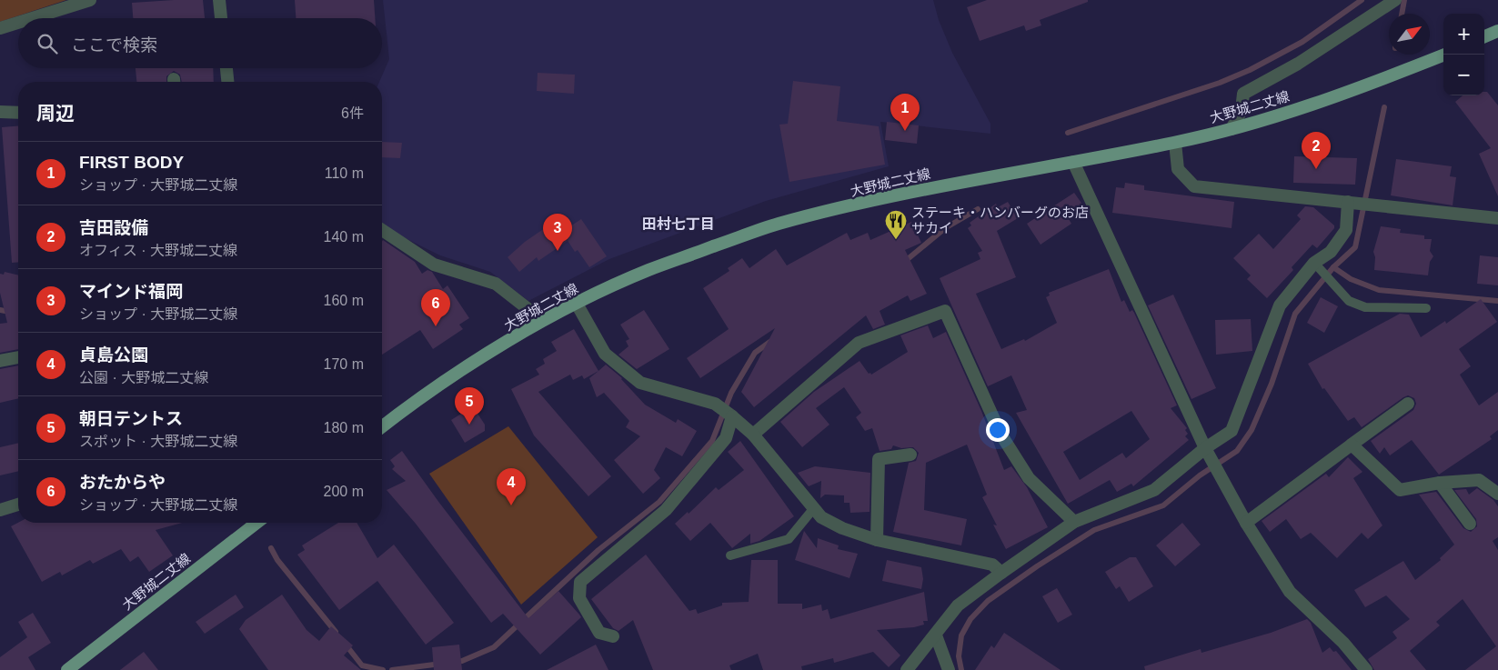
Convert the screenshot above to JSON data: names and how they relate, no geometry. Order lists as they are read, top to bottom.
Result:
{
  "streets": {
    "main road": ["大野城二丈線"]
  },
  "districts": ["田村七丁目"],
  "places": {
    "restaurant": ["ステーキ・ハンバーグのお店 サカイ"]
  },
  "north": "top right",
  "page": {
    "map_buttons": ["+", "−"],
    "search": "ここで検索",
    "heading": ["周辺", "6件"],
    "pins": [
      "1",
      "2",
      "3",
      "6",
      "5",
      "4"
    ],
    "list": [
      {
        "mark": "1",
        "name": "FIRST BODY",
        "note": "ショップ · 大野城二丈線",
        "value": "110 m"
      },
      {
        "mark": "2",
        "name": "吉田設備",
        "note": "オフィス · 大野城二丈線",
        "value": "140 m"
      },
      {
        "mark": "3",
        "name": "マインド福岡",
        "note": "ショップ · 大野城二丈線",
        "value": "160 m"
      },
      {
        "mark": "4",
        "name": "貞島公園",
        "note": "公園 · 大野城二丈線",
        "value": "170 m"
      },
      {
        "mark": "5",
        "name": "朝日テントス",
        "note": "スポット · 大野城二丈線",
        "value": "180 m"
      },
      {
        "mark": "6",
        "name": "おたからや",
        "note": "ショップ · 大野城二丈線",
        "value": "200 m"
      }
    ]
  }
}
